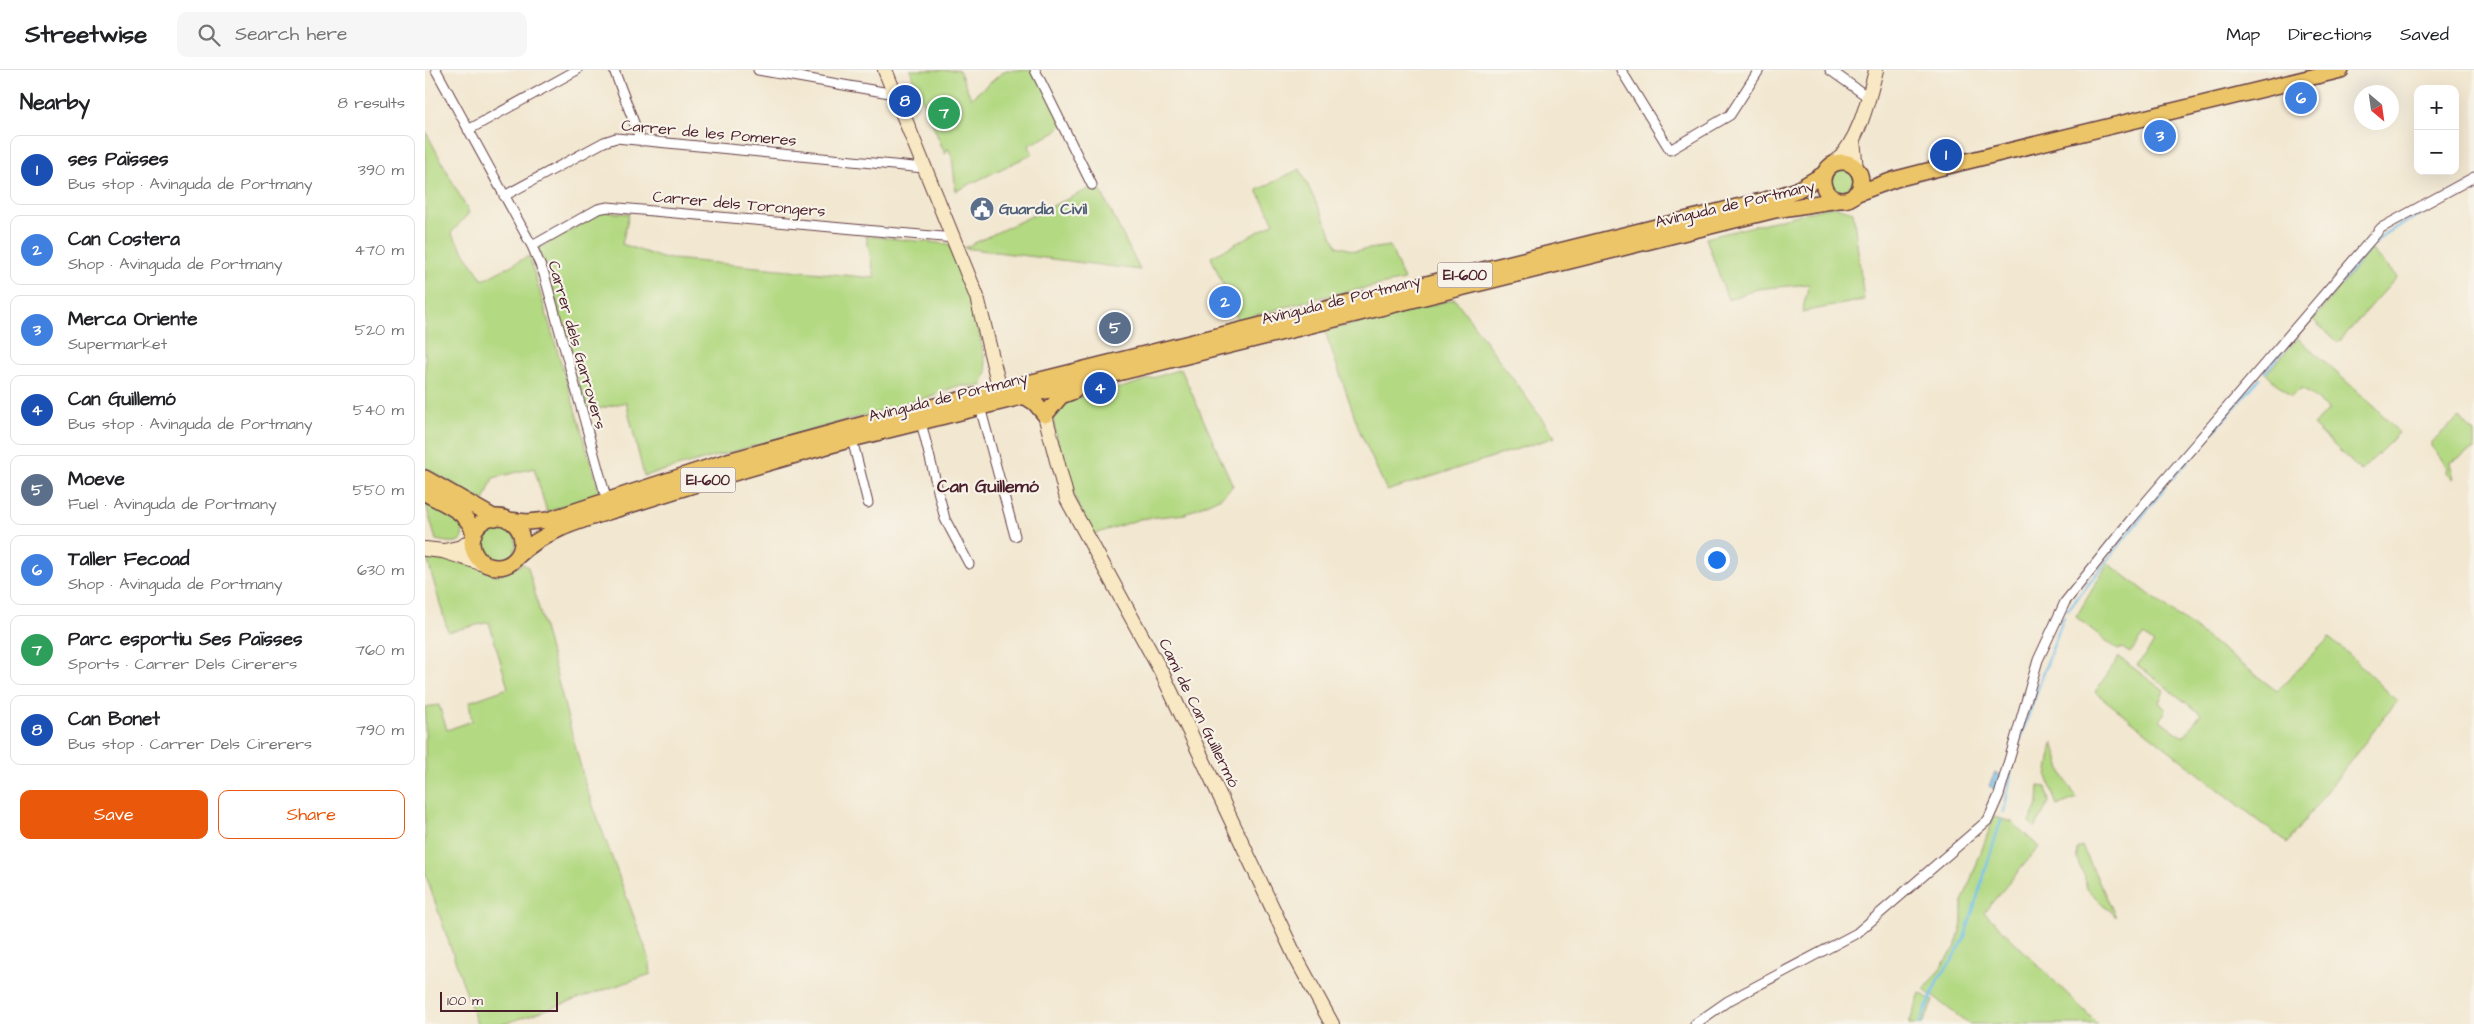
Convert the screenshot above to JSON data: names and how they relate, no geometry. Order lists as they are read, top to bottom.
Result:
{
  "streets": {
    "main road": ["Avinguda de Portmany", "EI-600"],
    "street": [
      "Carrer de les Pomeres",
      "Carrer dels Torongers",
      "Carrer dels Garrovers",
      "Camí de Can Guillermó"
    ]
  },
  "crossings": [
    ["Carrer de les Pomeres", "Carrer dels Garrovers"],
    ["Carrer dels Torongers", "Carrer dels Garrovers"],
    ["Avinguda de Portmany", "EI-600"],
    ["Avinguda de Portmany", "Carrer dels Garrovers"]
  ],
  "districts": ["Can Guillemó"],
  "places": {
    "public building": ["Guardia Civil"]
  },
  "scale_bar": "100 m",
  "north": "bottom right",
  "page": {
    "header": "Streetwise",
    "search": "Search here",
    "nav": ["Map", "Directions", "Saved"],
    "heading": ["Nearby", "8 results"],
    "pins": [
      "6",
      "8",
      "7",
      "3",
      "1",
      "2",
      "5",
      "4"
    ],
    "map_buttons": ["+", "−"],
    "list": [
      {
        "mark": "1",
        "name": "ses Païsses",
        "note": "Bus stop · Avinguda de Portmany",
        "value": "390 m"
      },
      {
        "mark": "2",
        "name": "Can Costera",
        "note": "Shop · Avinguda de Portmany",
        "value": "470 m"
      },
      {
        "mark": "3",
        "name": "Merca Oriente",
        "note": "Supermarket",
        "value": "520 m"
      },
      {
        "mark": "4",
        "name": "Can Guillemó",
        "note": "Bus stop · Avinguda de Portmany",
        "value": "540 m"
      },
      {
        "mark": "5",
        "name": "Moeve",
        "note": "Fuel · Avinguda de Portmany",
        "value": "550 m"
      },
      {
        "mark": "6",
        "name": "Taller Fecoad",
        "note": "Shop · Avinguda de Portmany",
        "value": "630 m"
      },
      {
        "mark": "7",
        "name": "Parc esportiu Ses Païsses",
        "note": "Sports · Carrer Dels Cirerers",
        "value": "760 m"
      },
      {
        "mark": "8",
        "name": "Can Bonet",
        "note": "Bus stop · Carrer Dels Cirerers",
        "value": "790 m"
      }
    ],
    "buttons": ["Save", "Share"],
    "scale": "100 m"
  }
}
